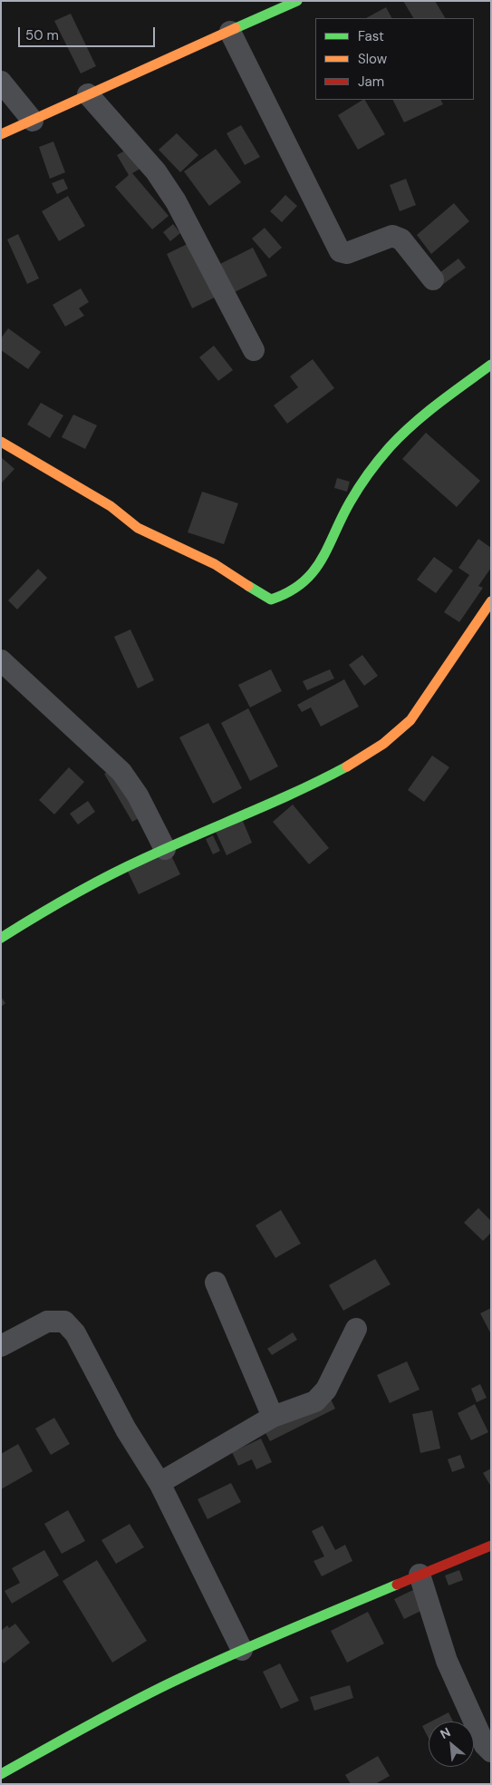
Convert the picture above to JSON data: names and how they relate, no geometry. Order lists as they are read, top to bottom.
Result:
{
  "legend": ["Fast", "Slow", "Jam"],
  "scale_bar": "50 m",
  "north": "top left"
}
